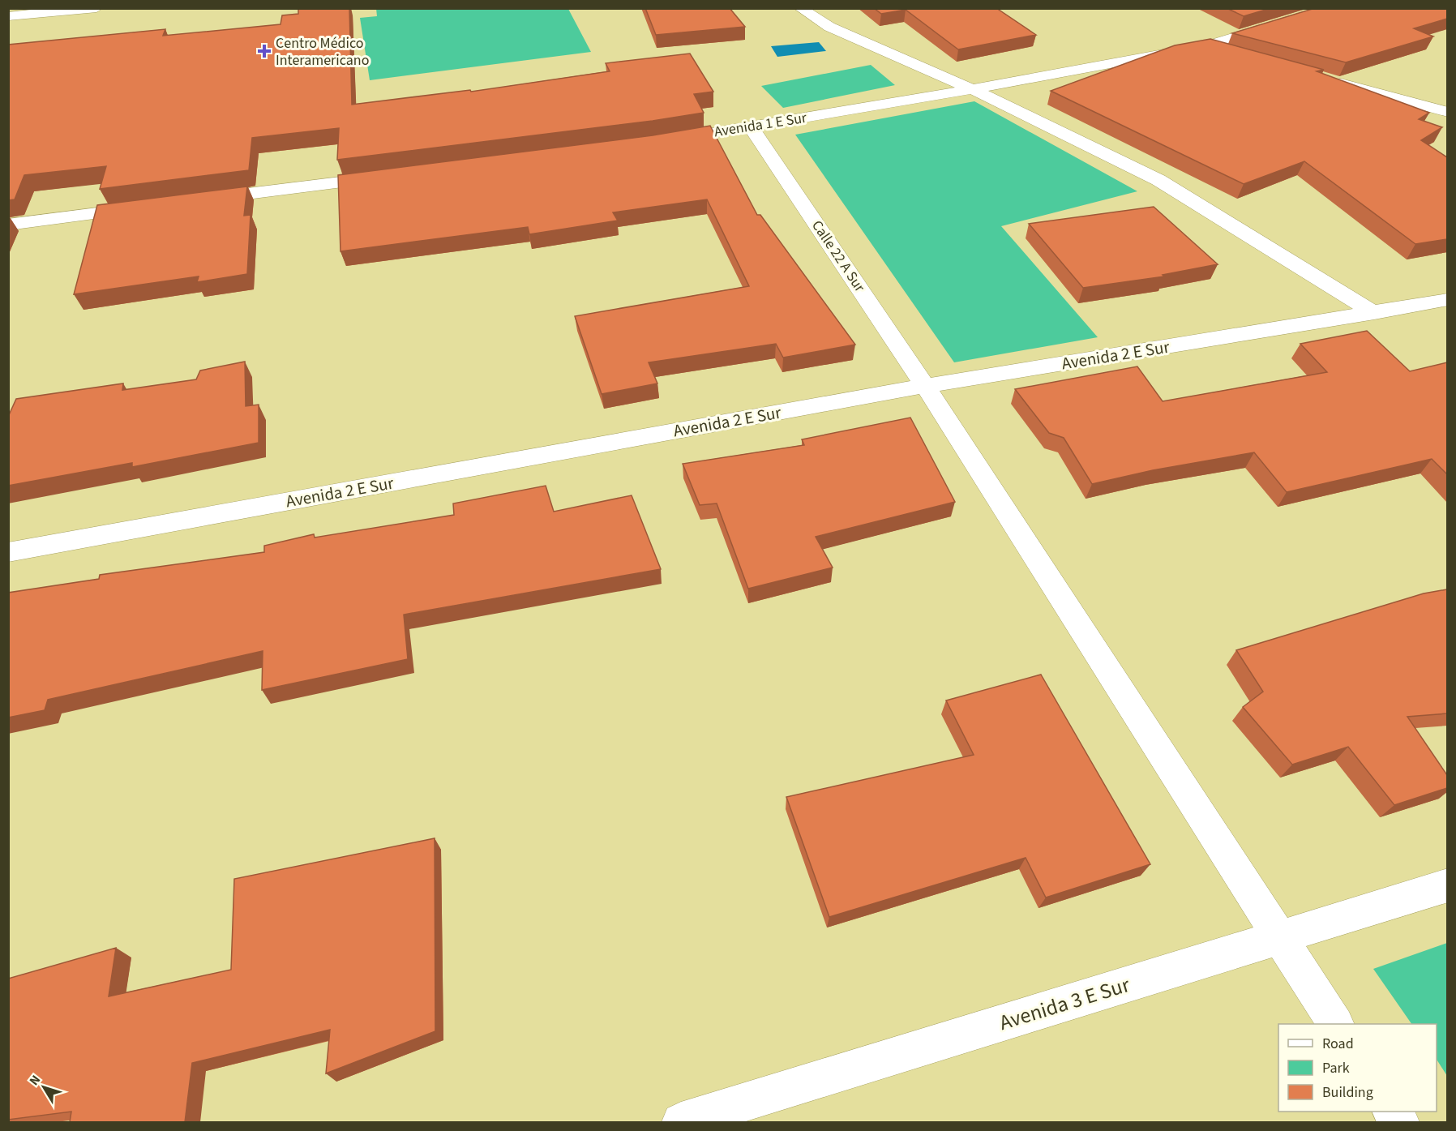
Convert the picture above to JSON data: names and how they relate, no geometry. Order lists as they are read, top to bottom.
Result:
{
  "streets": {
    "main road": [
      "Avenida 1 E Sur",
      "Calle 22 A Sur",
      "Avenida 2 E Sur",
      "Avenida 3 E Sur"
    ]
  },
  "crossings": [
    ["Avenida 1 E Sur", "Calle 22 A Sur"],
    ["Calle 22 A Sur", "Avenida 2 E Sur"],
    ["Calle 22 A Sur", "Avenida 3 E Sur"]
  ],
  "places": {
    "health": ["Centro Médico Interamericano"]
  },
  "legend": ["Road", "Park", "Building"],
  "north": "top left"
}
